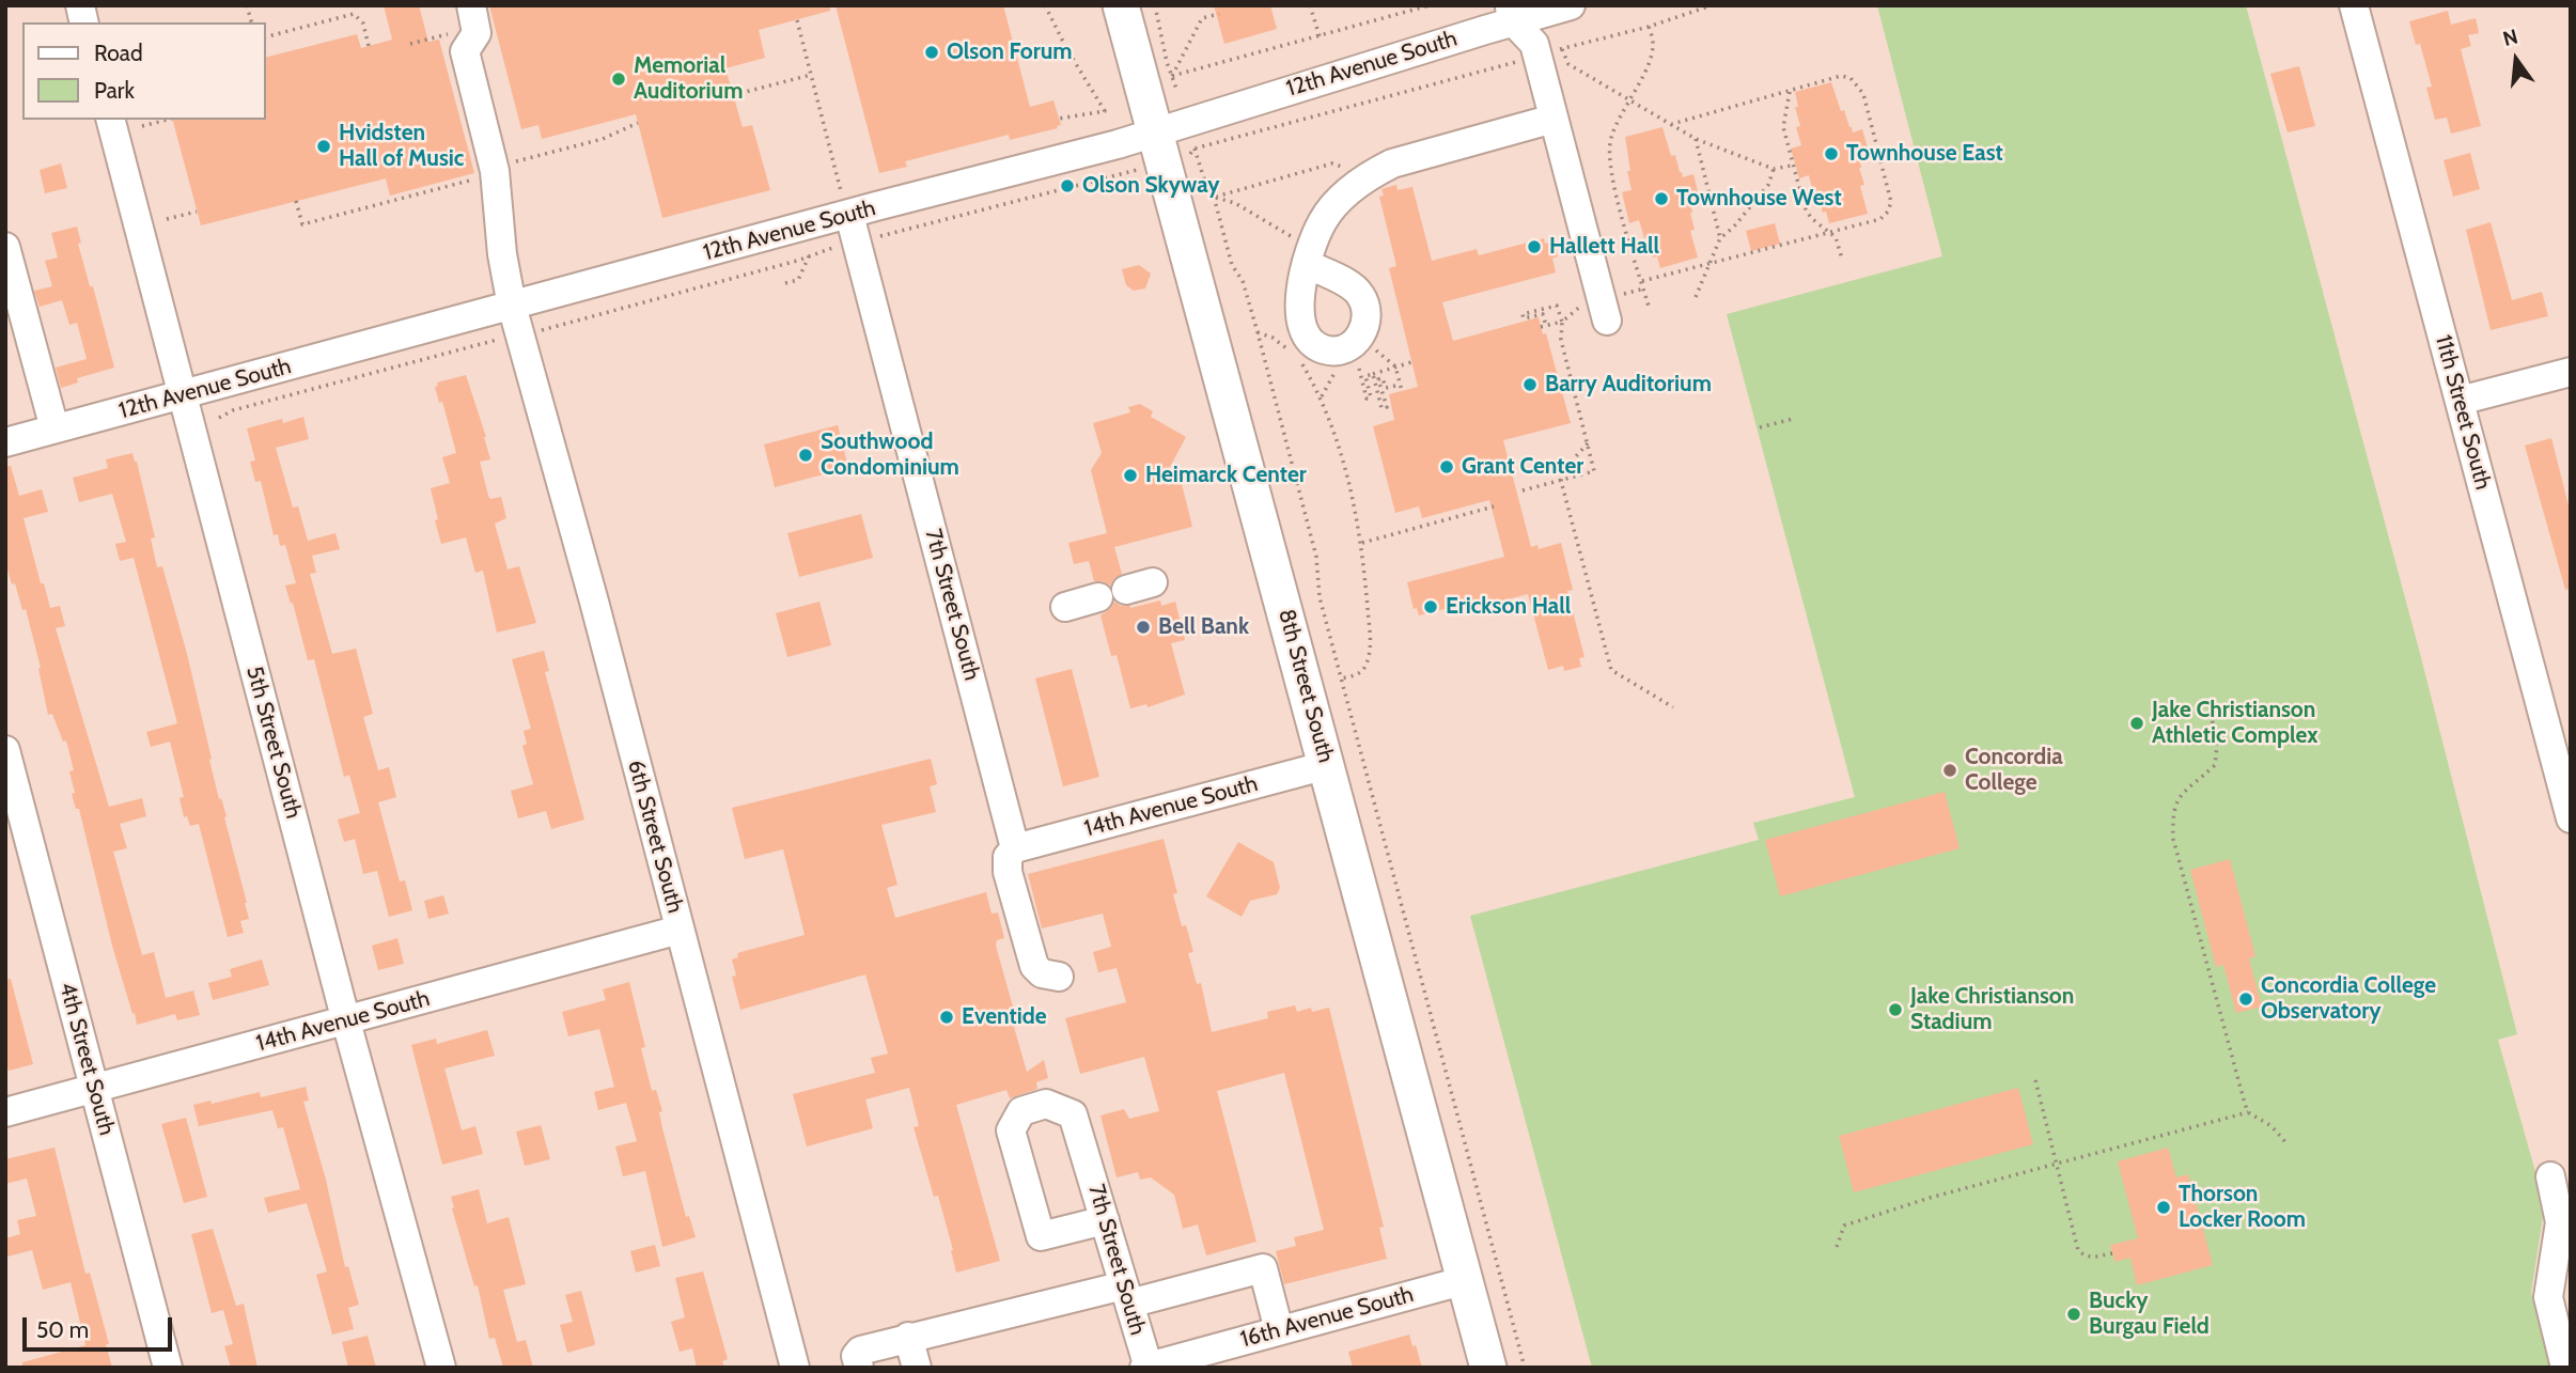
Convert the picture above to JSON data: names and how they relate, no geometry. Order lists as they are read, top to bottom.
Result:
{
  "streets": {
    "main road": ["8th Street South"],
    "street": [
      "12th Avenue South",
      "11th Street South",
      "7th Street South",
      "5th Street South",
      "14th Avenue South",
      "6th Street South",
      "4th Street South",
      "16th Avenue South"
    ]
  },
  "crossings": [
    ["12th Avenue South", "7th Street South"],
    ["12th Avenue South", "8th Street South"],
    ["12th Avenue South", "5th Street South"],
    ["12th Avenue South", "6th Street South"],
    ["7th Street South", "14th Avenue South"],
    ["7th Street South", "16th Avenue South"],
    ["8th Street South", "14th Avenue South"],
    ["8th Street South", "16th Avenue South"],
    ["5th Street South", "14th Avenue South"],
    ["14th Avenue South", "6th Street South"],
    ["14th Avenue South", "4th Street South"]
  ],
  "places": [
    "Olson Forum",
    "Memorial Auditorium",
    "Hvidsten Hall of Music",
    "Townhouse East",
    "Olson Skyway",
    "Townhouse West",
    "Hallett Hall",
    "Barry Auditorium",
    "Southwood Condominium",
    "Grant Center",
    "Heimarck Center",
    "Erickson Hall",
    "Bell Bank",
    "Jake Christianson Athletic Complex",
    "Concordia College",
    "Concordia College Observatory",
    "Jake Christianson Stadium",
    "Eventide",
    "Thorson Locker Room",
    "Bucky Burgau Field"
  ],
  "legend": ["Road", "Park"],
  "scale_bar": "50 m",
  "north": "top"
}
